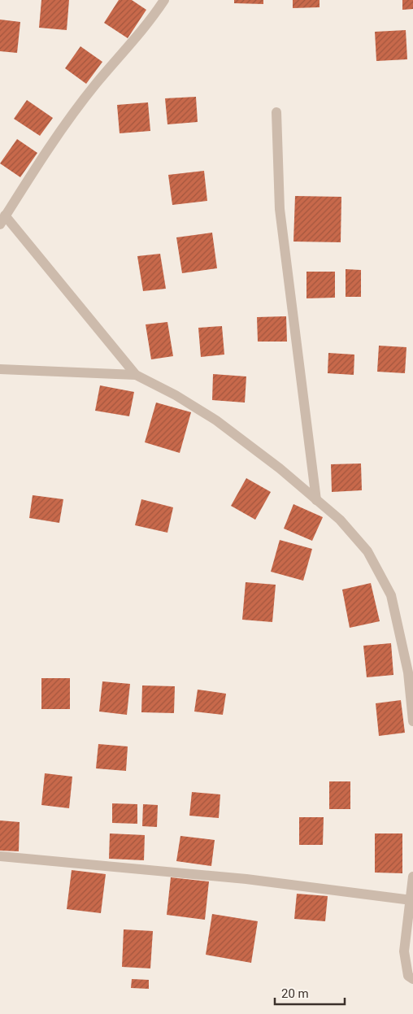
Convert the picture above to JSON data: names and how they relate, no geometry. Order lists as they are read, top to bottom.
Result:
{
  "scale_bar": "20 m"
}
